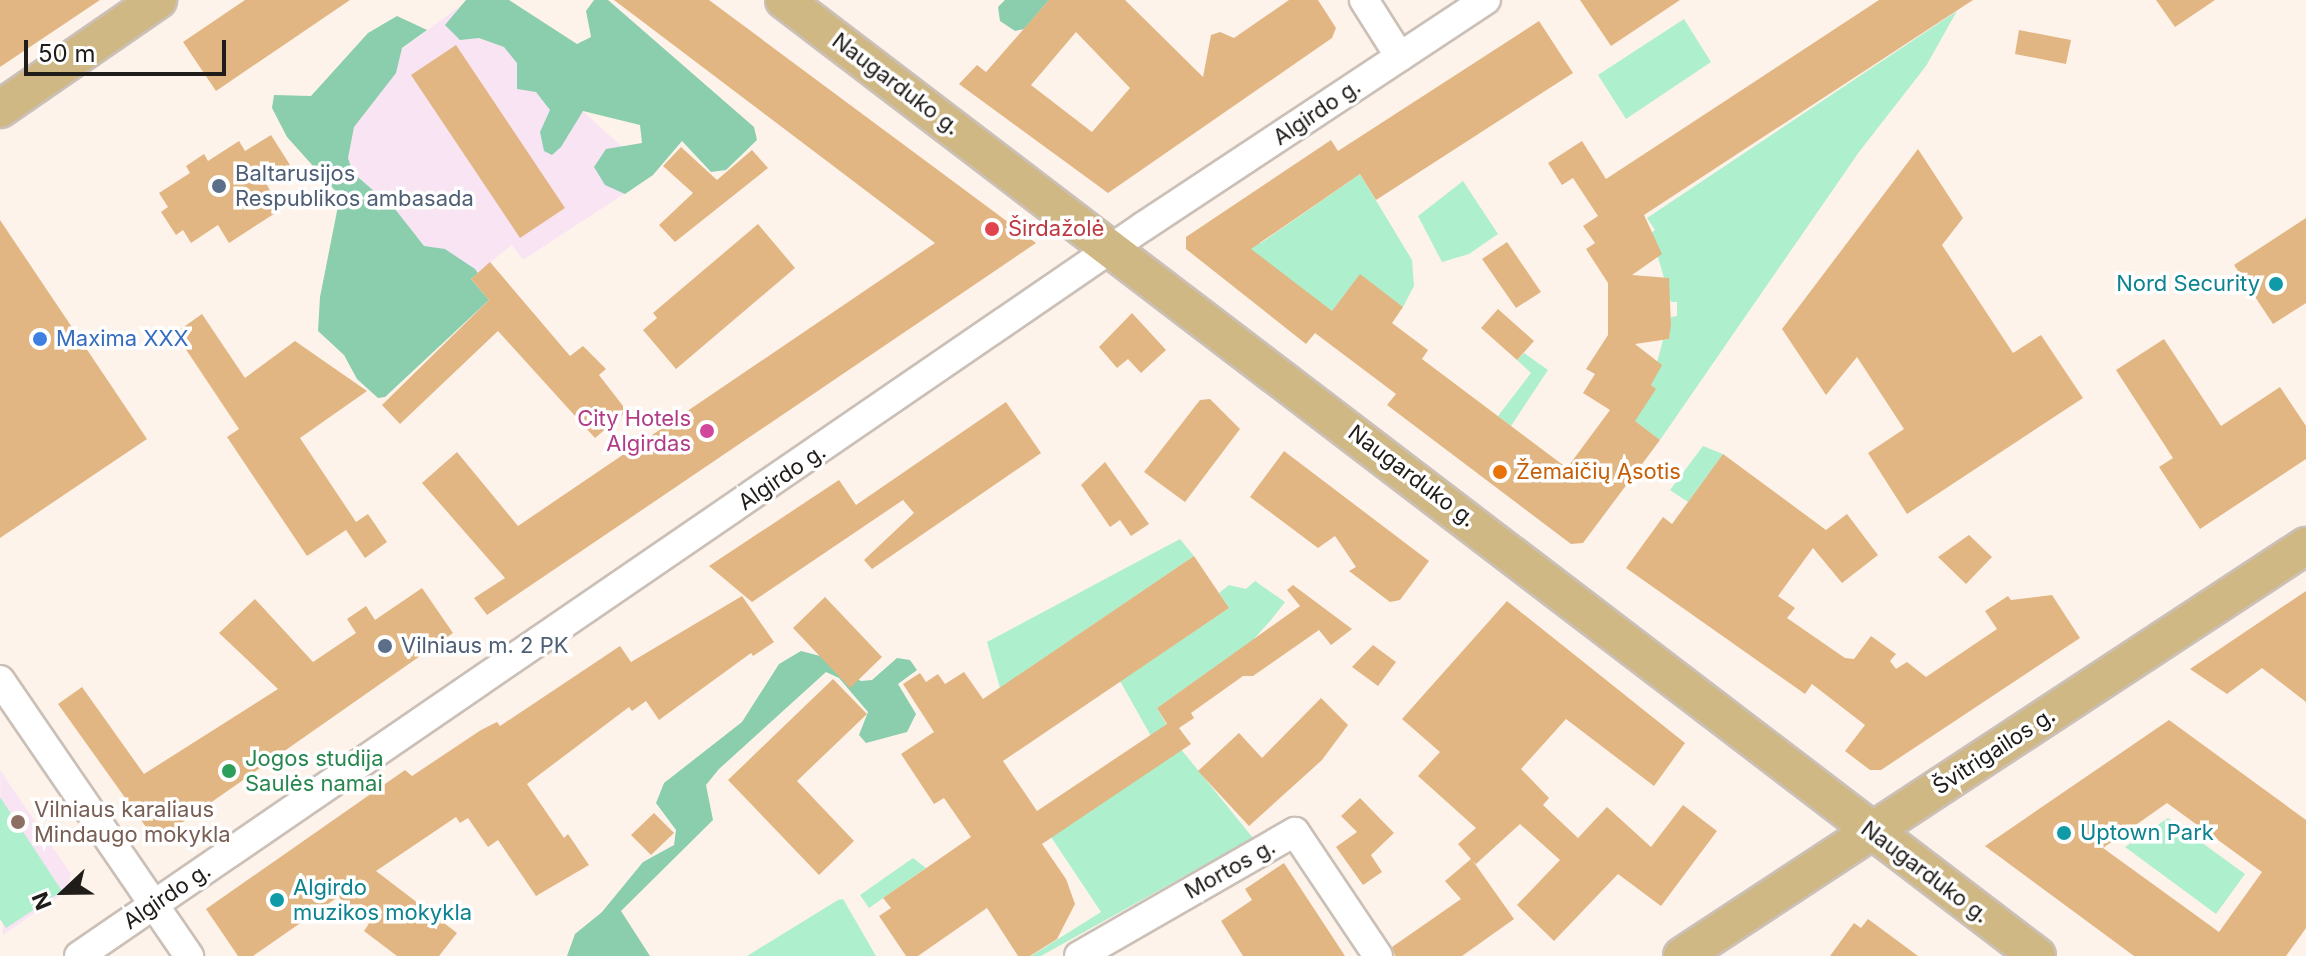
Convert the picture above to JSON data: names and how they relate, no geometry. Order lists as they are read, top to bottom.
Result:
{
  "streets": {
    "main road": ["Naugarduko g.", "Švitrigailos g."],
    "street": ["Algirdo g.", "Mortos g."]
  },
  "crossings": [
    ["Naugarduko g.", "Algirdo g."],
    ["Naugarduko g.", "Švitrigailos g."]
  ],
  "places": [
    "Baltarusijos Respublikos ambasada",
    "Širdažolė",
    "Nord Security",
    "Maxima XXX",
    "City Hotels Algirdas",
    "Žemaičių Ąsotis",
    "Vilniaus m. 2 PK",
    "Jogos studija Saulės namai",
    "Vilniaus karaliaus Mindaugo mokykla",
    "Uptown Park",
    "Algirdo muzikos mokykla"
  ],
  "scale_bar": "50 m",
  "north": "left"
}
